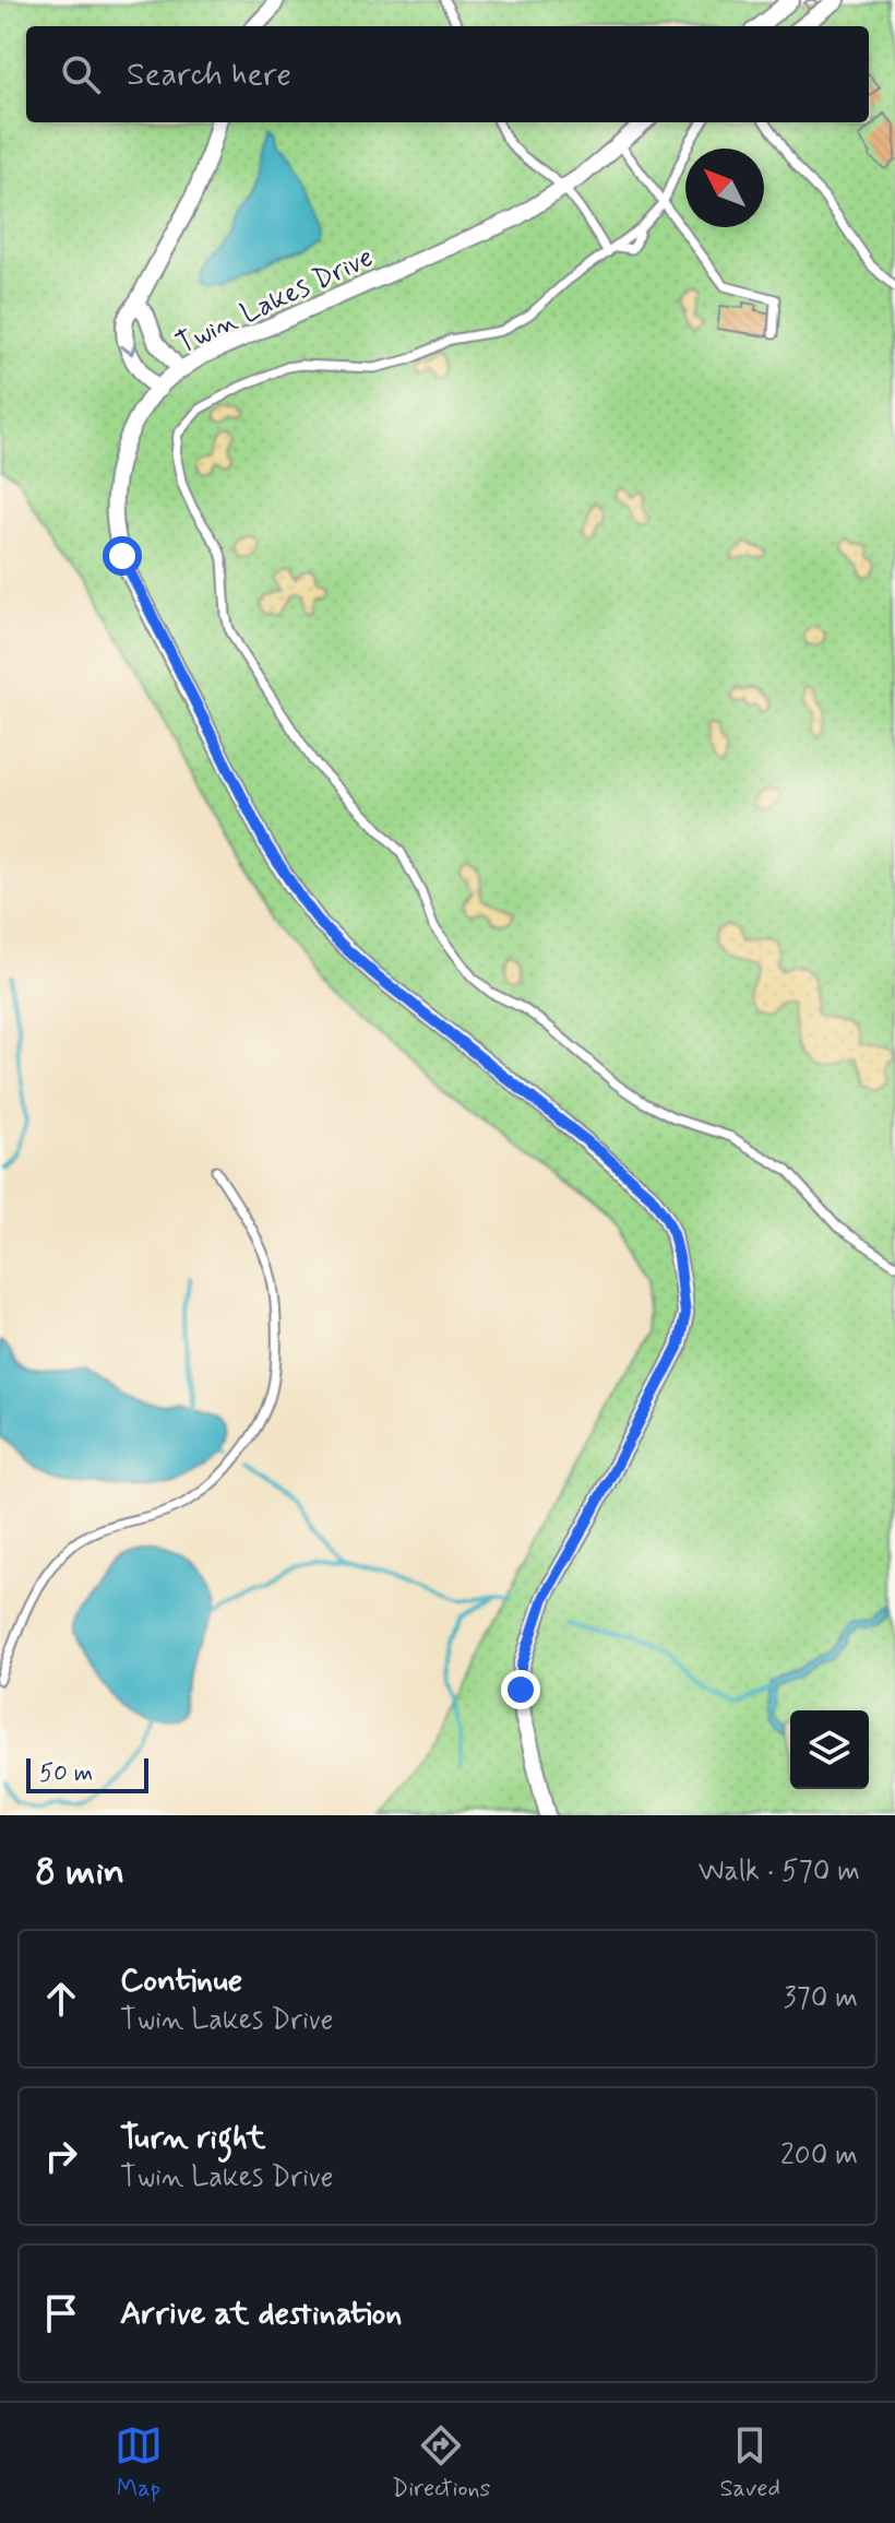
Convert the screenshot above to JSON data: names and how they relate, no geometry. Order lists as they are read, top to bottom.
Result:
{
  "streets": {
    "street": ["Twin Lakes Drive"]
  },
  "scale_bar": "50 m",
  "north": "top left",
  "page": {
    "search": "Search here",
    "scale": "50 m",
    "heading": ["8 min", "Walk · 570 m"],
    "list": [
      ["Continue", "Twin Lakes Drive", "370 m"],
      ["Turn right", "Twin Lakes Drive", "200 m"],
      "Arrive at destination"
    ],
    "nav": ["Map", "Directions", "Saved"]
  }
}
